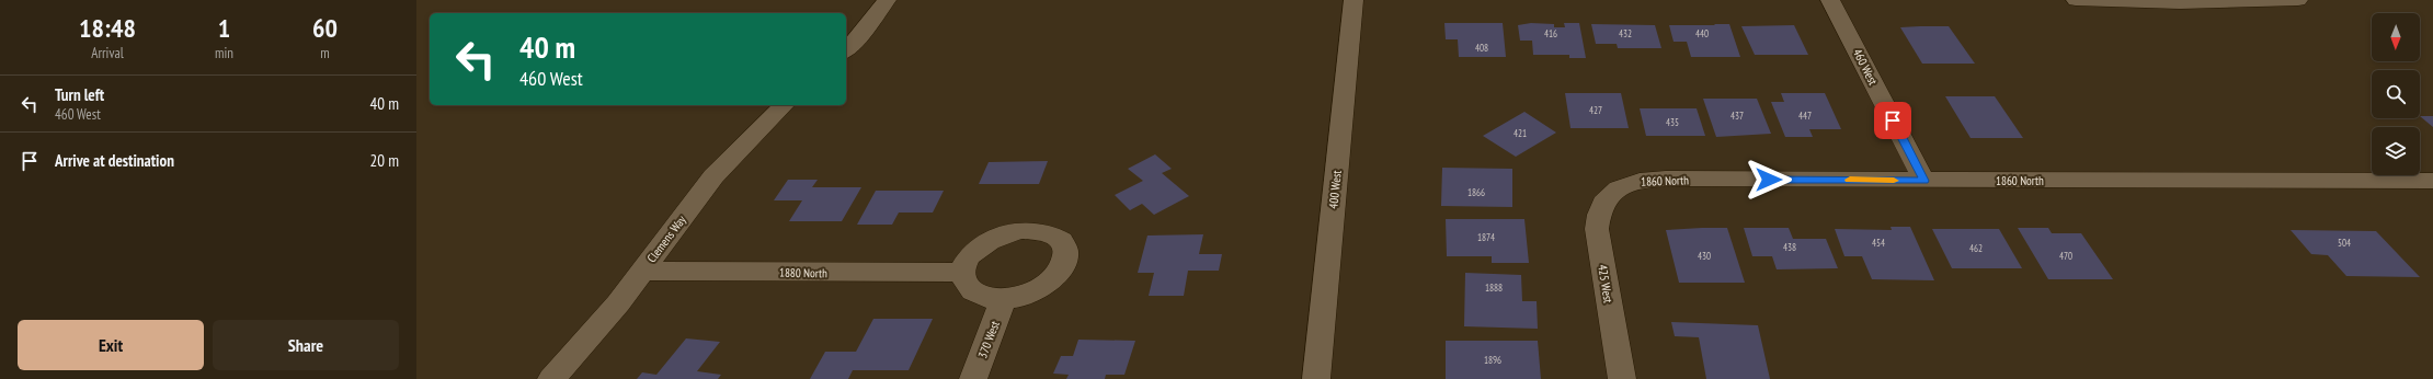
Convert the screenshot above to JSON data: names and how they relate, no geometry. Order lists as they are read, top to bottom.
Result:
{
  "streets": {
    "street": [
      "460 West",
      "1860 North",
      "400 West",
      "Clemens Way",
      "1880 North",
      "425 West",
      "370 West"
    ]
  },
  "crossings": [
    ["460 West", "1860 North"],
    ["1860 North", "425 West"],
    ["Clemens Way", "1880 North"],
    ["1880 North", "370 West"]
  ],
  "house_numbers": [
    "416",
    "432",
    "440",
    "408",
    "427",
    "437",
    "447",
    "435",
    "421",
    "1866",
    "1874",
    "454",
    "504",
    "438",
    "462",
    "430",
    "470",
    "1888",
    "1896"
  ],
  "north": "bottom",
  "page": {
    "eta": [
      "18:48",
      "Arrival",
      "1",
      "min",
      "60",
      "m"
    ],
    "turn": ["40 m", "460 West"],
    "list": [
      {
        "name": "Turn left",
        "note": "460 West",
        "value": "40 m"
      },
      {
        "name": "Arrive at destination",
        "value": "20 m"
      }
    ],
    "buttons": ["Exit", "Share"]
  }
}
